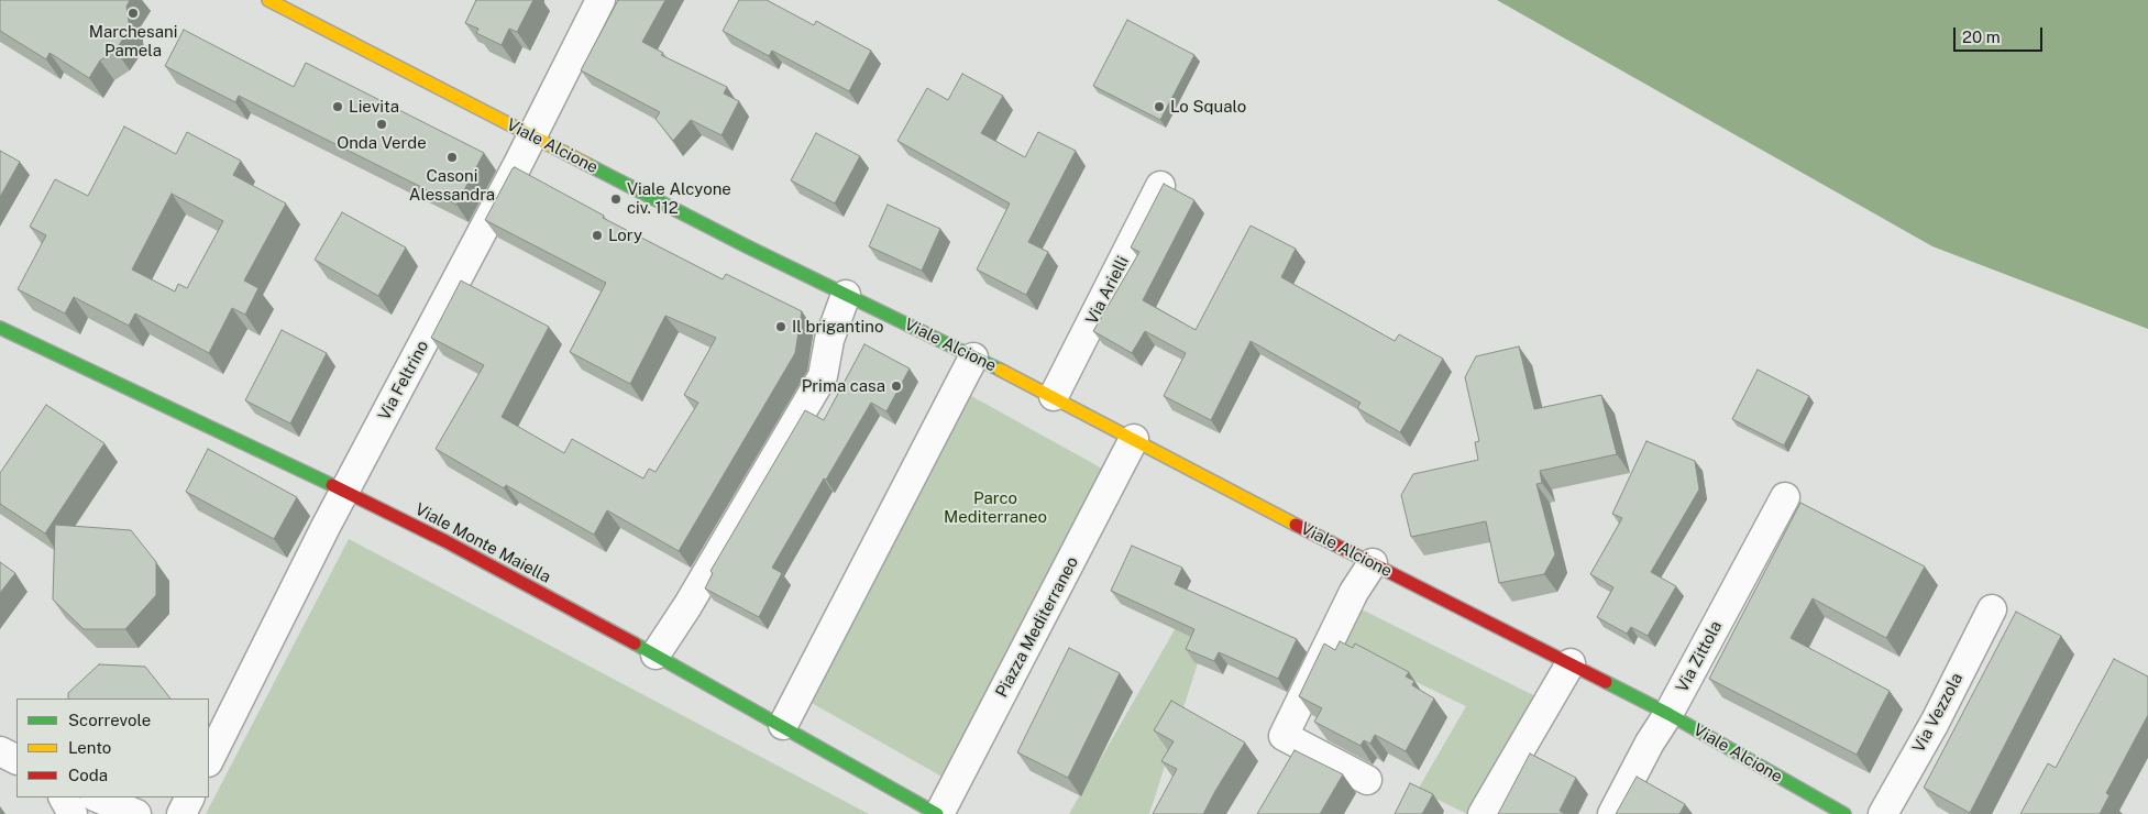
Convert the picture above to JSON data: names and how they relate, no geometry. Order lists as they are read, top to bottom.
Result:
{
  "streets": {
    "street": [
      "Viale Alcione",
      "Via Arielli",
      "Via Feltrino",
      "Viale Monte Maiella",
      "Piazza Mediterraneo",
      "Via Zittola",
      "Via Vezzola"
    ]
  },
  "crossings": [
    ["Viale Alcione", "Via Arielli"],
    ["Viale Alcione", "Via Feltrino"],
    ["Viale Alcione", "Piazza Mediterraneo"],
    ["Viale Alcione", "Via Zittola"],
    ["Via Feltrino", "Viale Monte Maiella"],
    ["Viale Monte Maiella", "Piazza Mediterraneo"]
  ],
  "parks": ["Parco Mediterraneo"],
  "places": [
    "Marchesani Pamela",
    "Lievita",
    "Lo Squalo",
    "Onda Verde",
    "Casoni Alessandra",
    "Viale Alcyone civ. 112",
    "Lory",
    "Il brigantino",
    "Prima casa"
  ],
  "legend": ["Scorrevole", "Lento", "Coda"],
  "scale_bar": "20 m"
}
